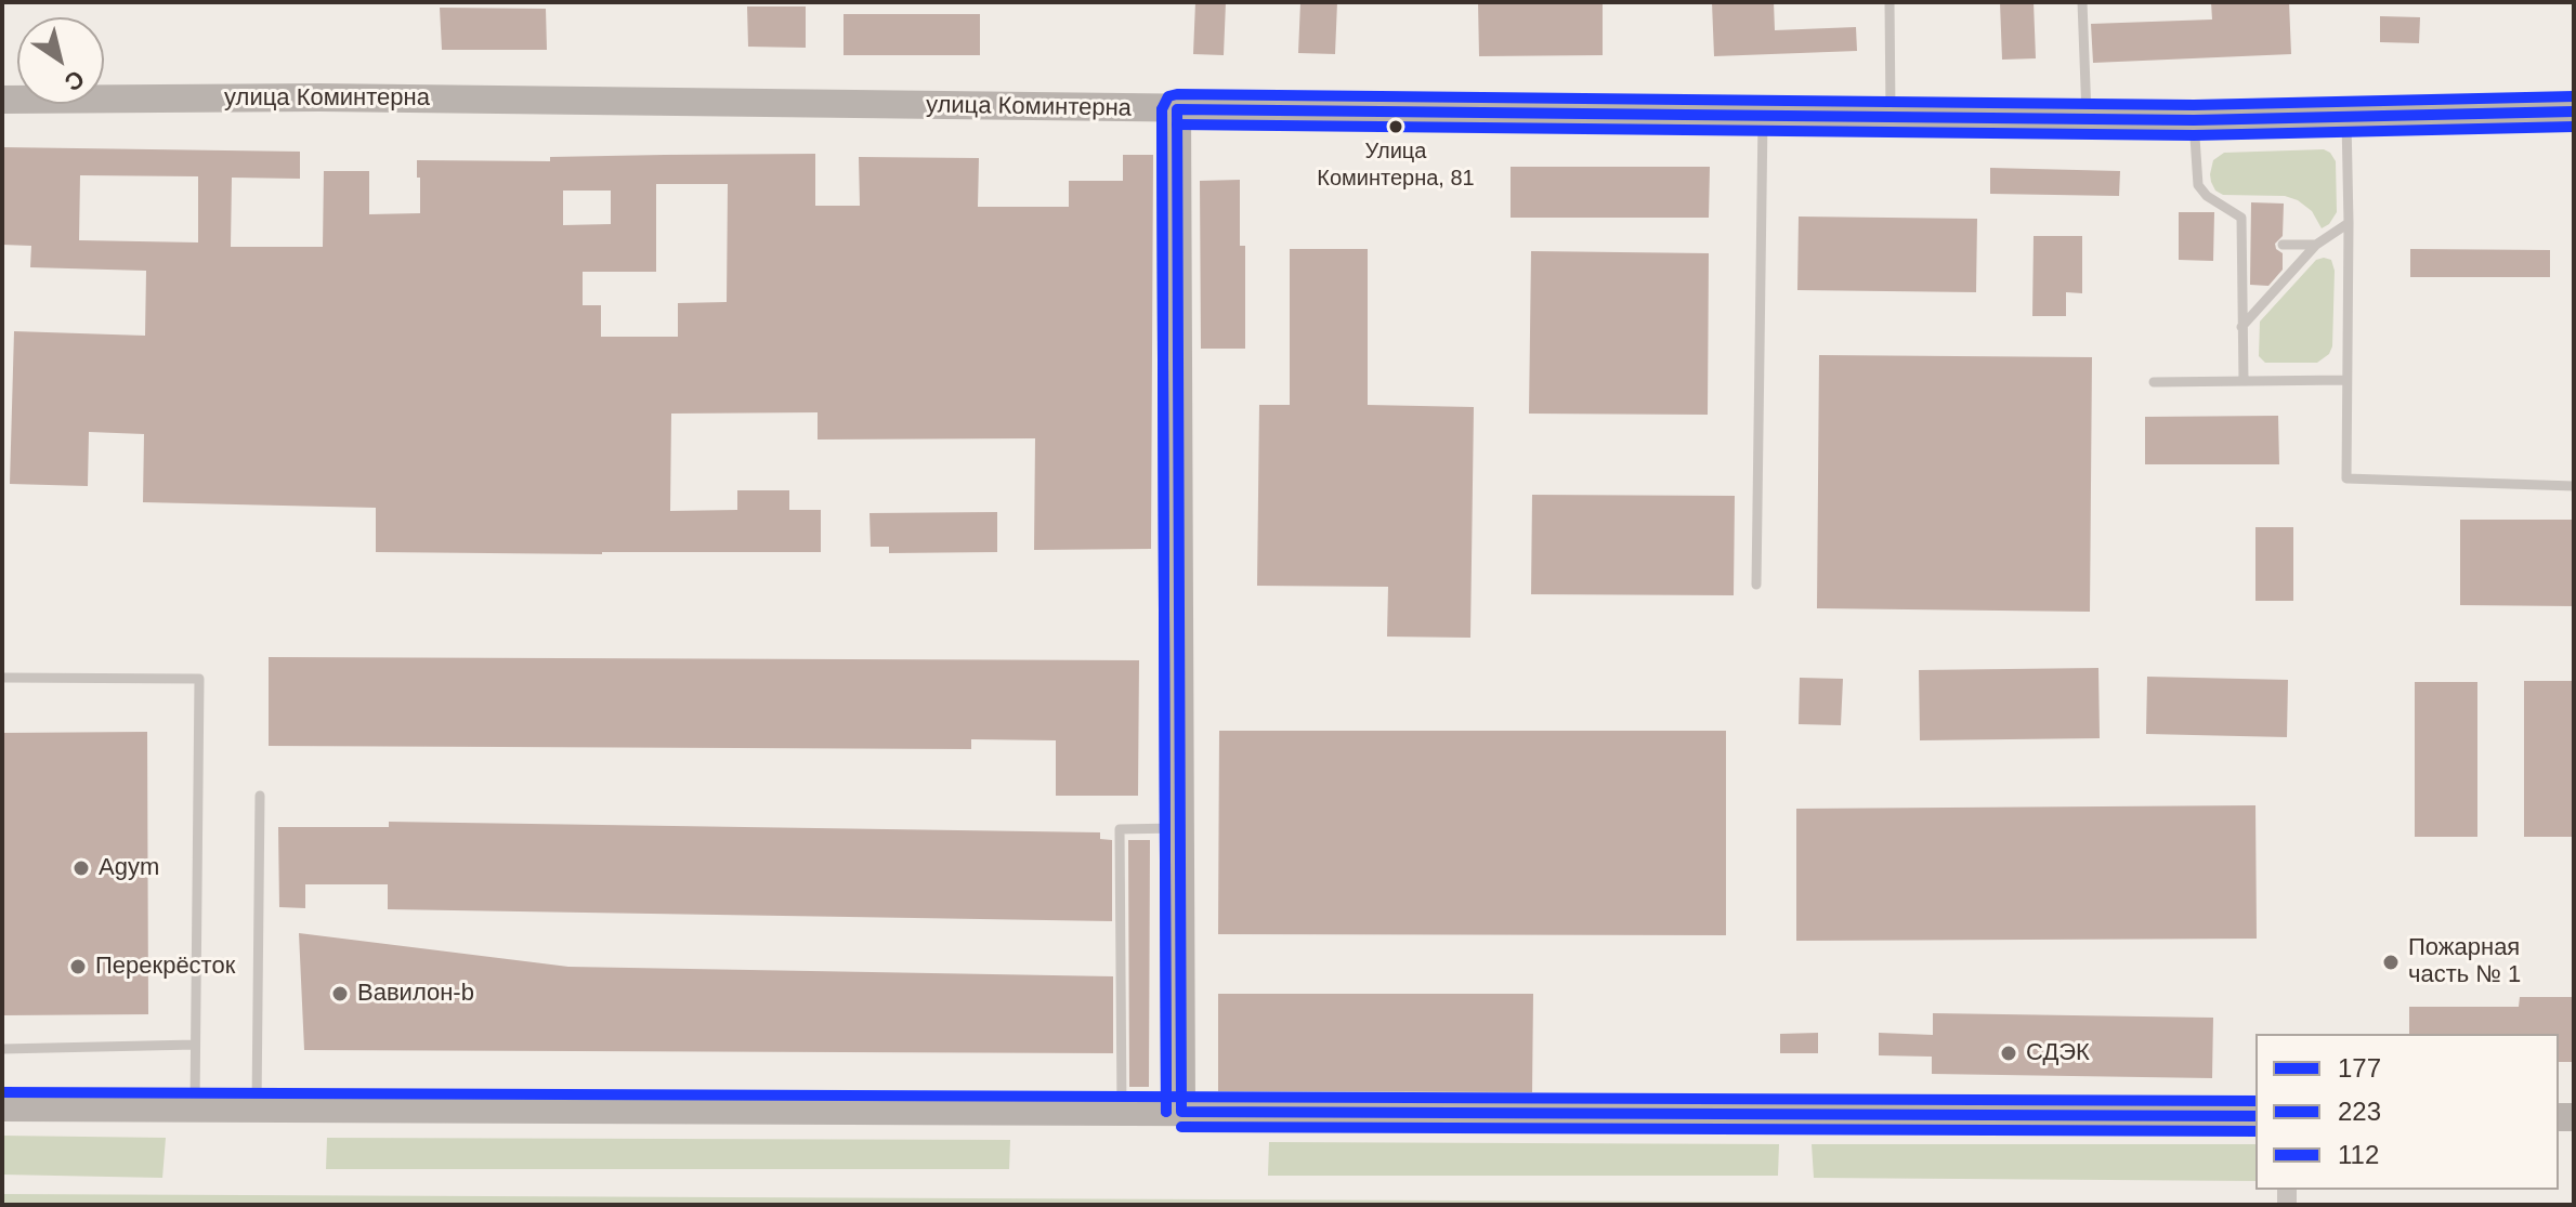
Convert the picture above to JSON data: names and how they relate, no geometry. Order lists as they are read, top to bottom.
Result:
{
  "streets": {
    "street": ["улица Коминтерна"]
  },
  "places": [
    "Улица Коминтерна, 81",
    "Agym",
    "Пожарная часть № 1",
    "Перекрёсток",
    "Вавилон-b",
    "СДЭК"
  ],
  "lines": ["transit line 112", "transit line 177", "transit line 223"],
  "legend": ["177", "223", "112"],
  "north": "bottom right"
}
